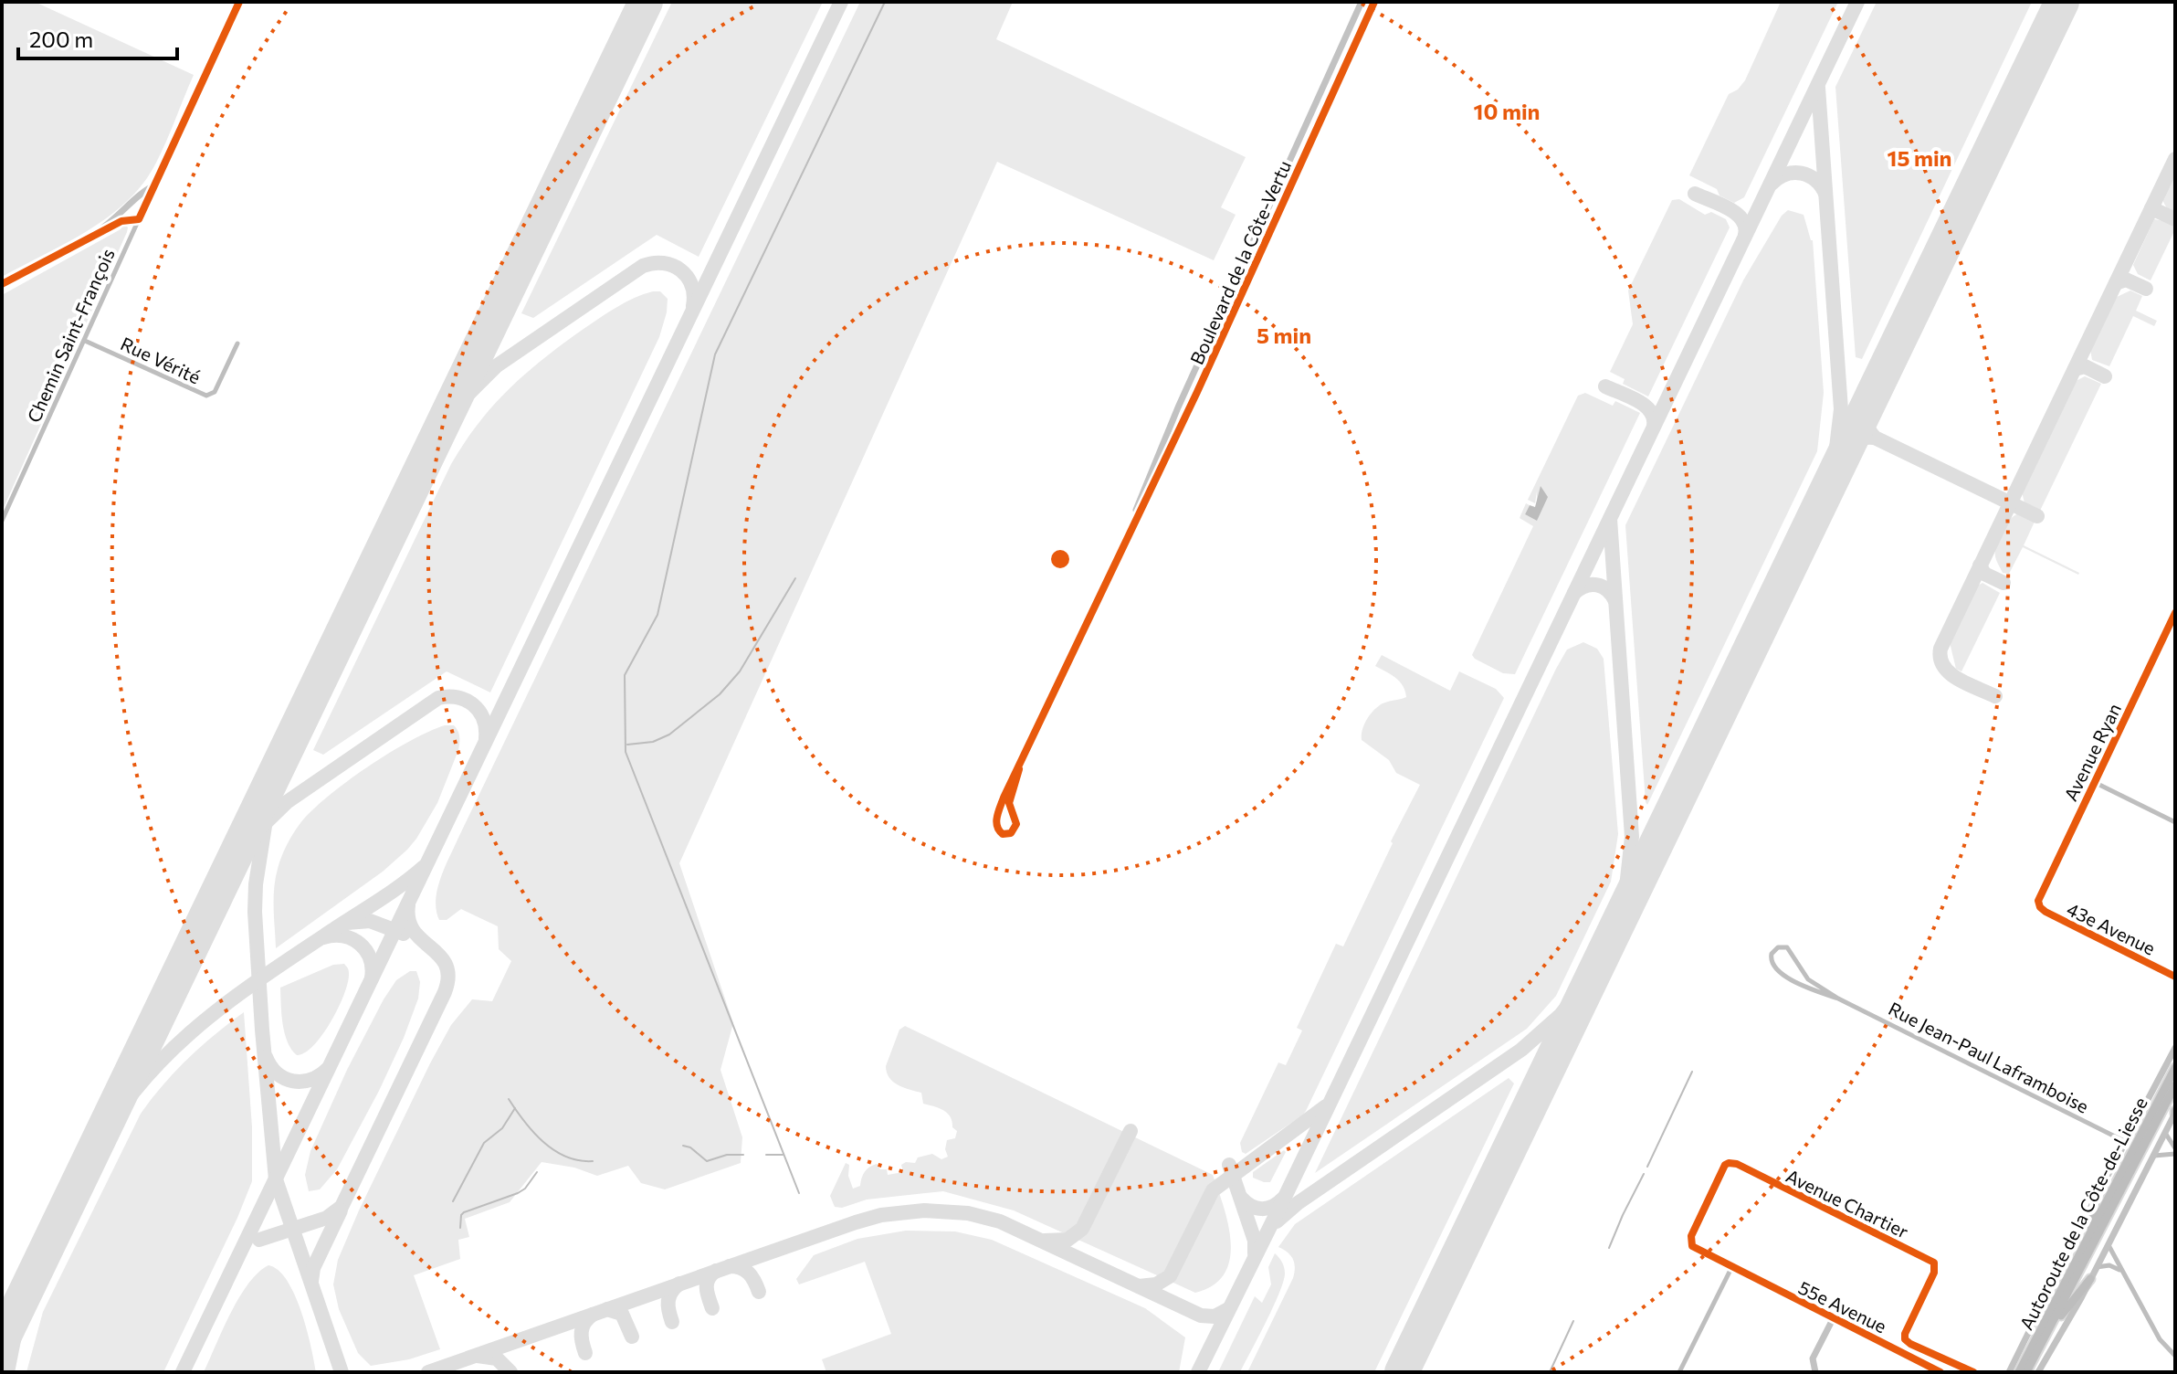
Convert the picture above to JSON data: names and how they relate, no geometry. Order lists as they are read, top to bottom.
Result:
{
  "streets": {
    "highway": ["Autoroute de la Côte-de-Liesse"],
    "street": [
      "Boulevard de la Côte-Vertu",
      "Chemin Saint-François",
      "Rue Vérité",
      "Avenue Ryan",
      "43e Avenue",
      "Rue Jean-Paul Laframboise",
      "Avenue Chartier",
      "55e Avenue"
    ]
  },
  "crossings": [
    ["Chemin Saint-François", "Rue Vérité"],
    ["Avenue Ryan", "43e Avenue"],
    ["Avenue Chartier", "55e Avenue"]
  ],
  "scale_bar": "200 m",
  "rings": ["10 min", "15 min", "5 min"]
}
